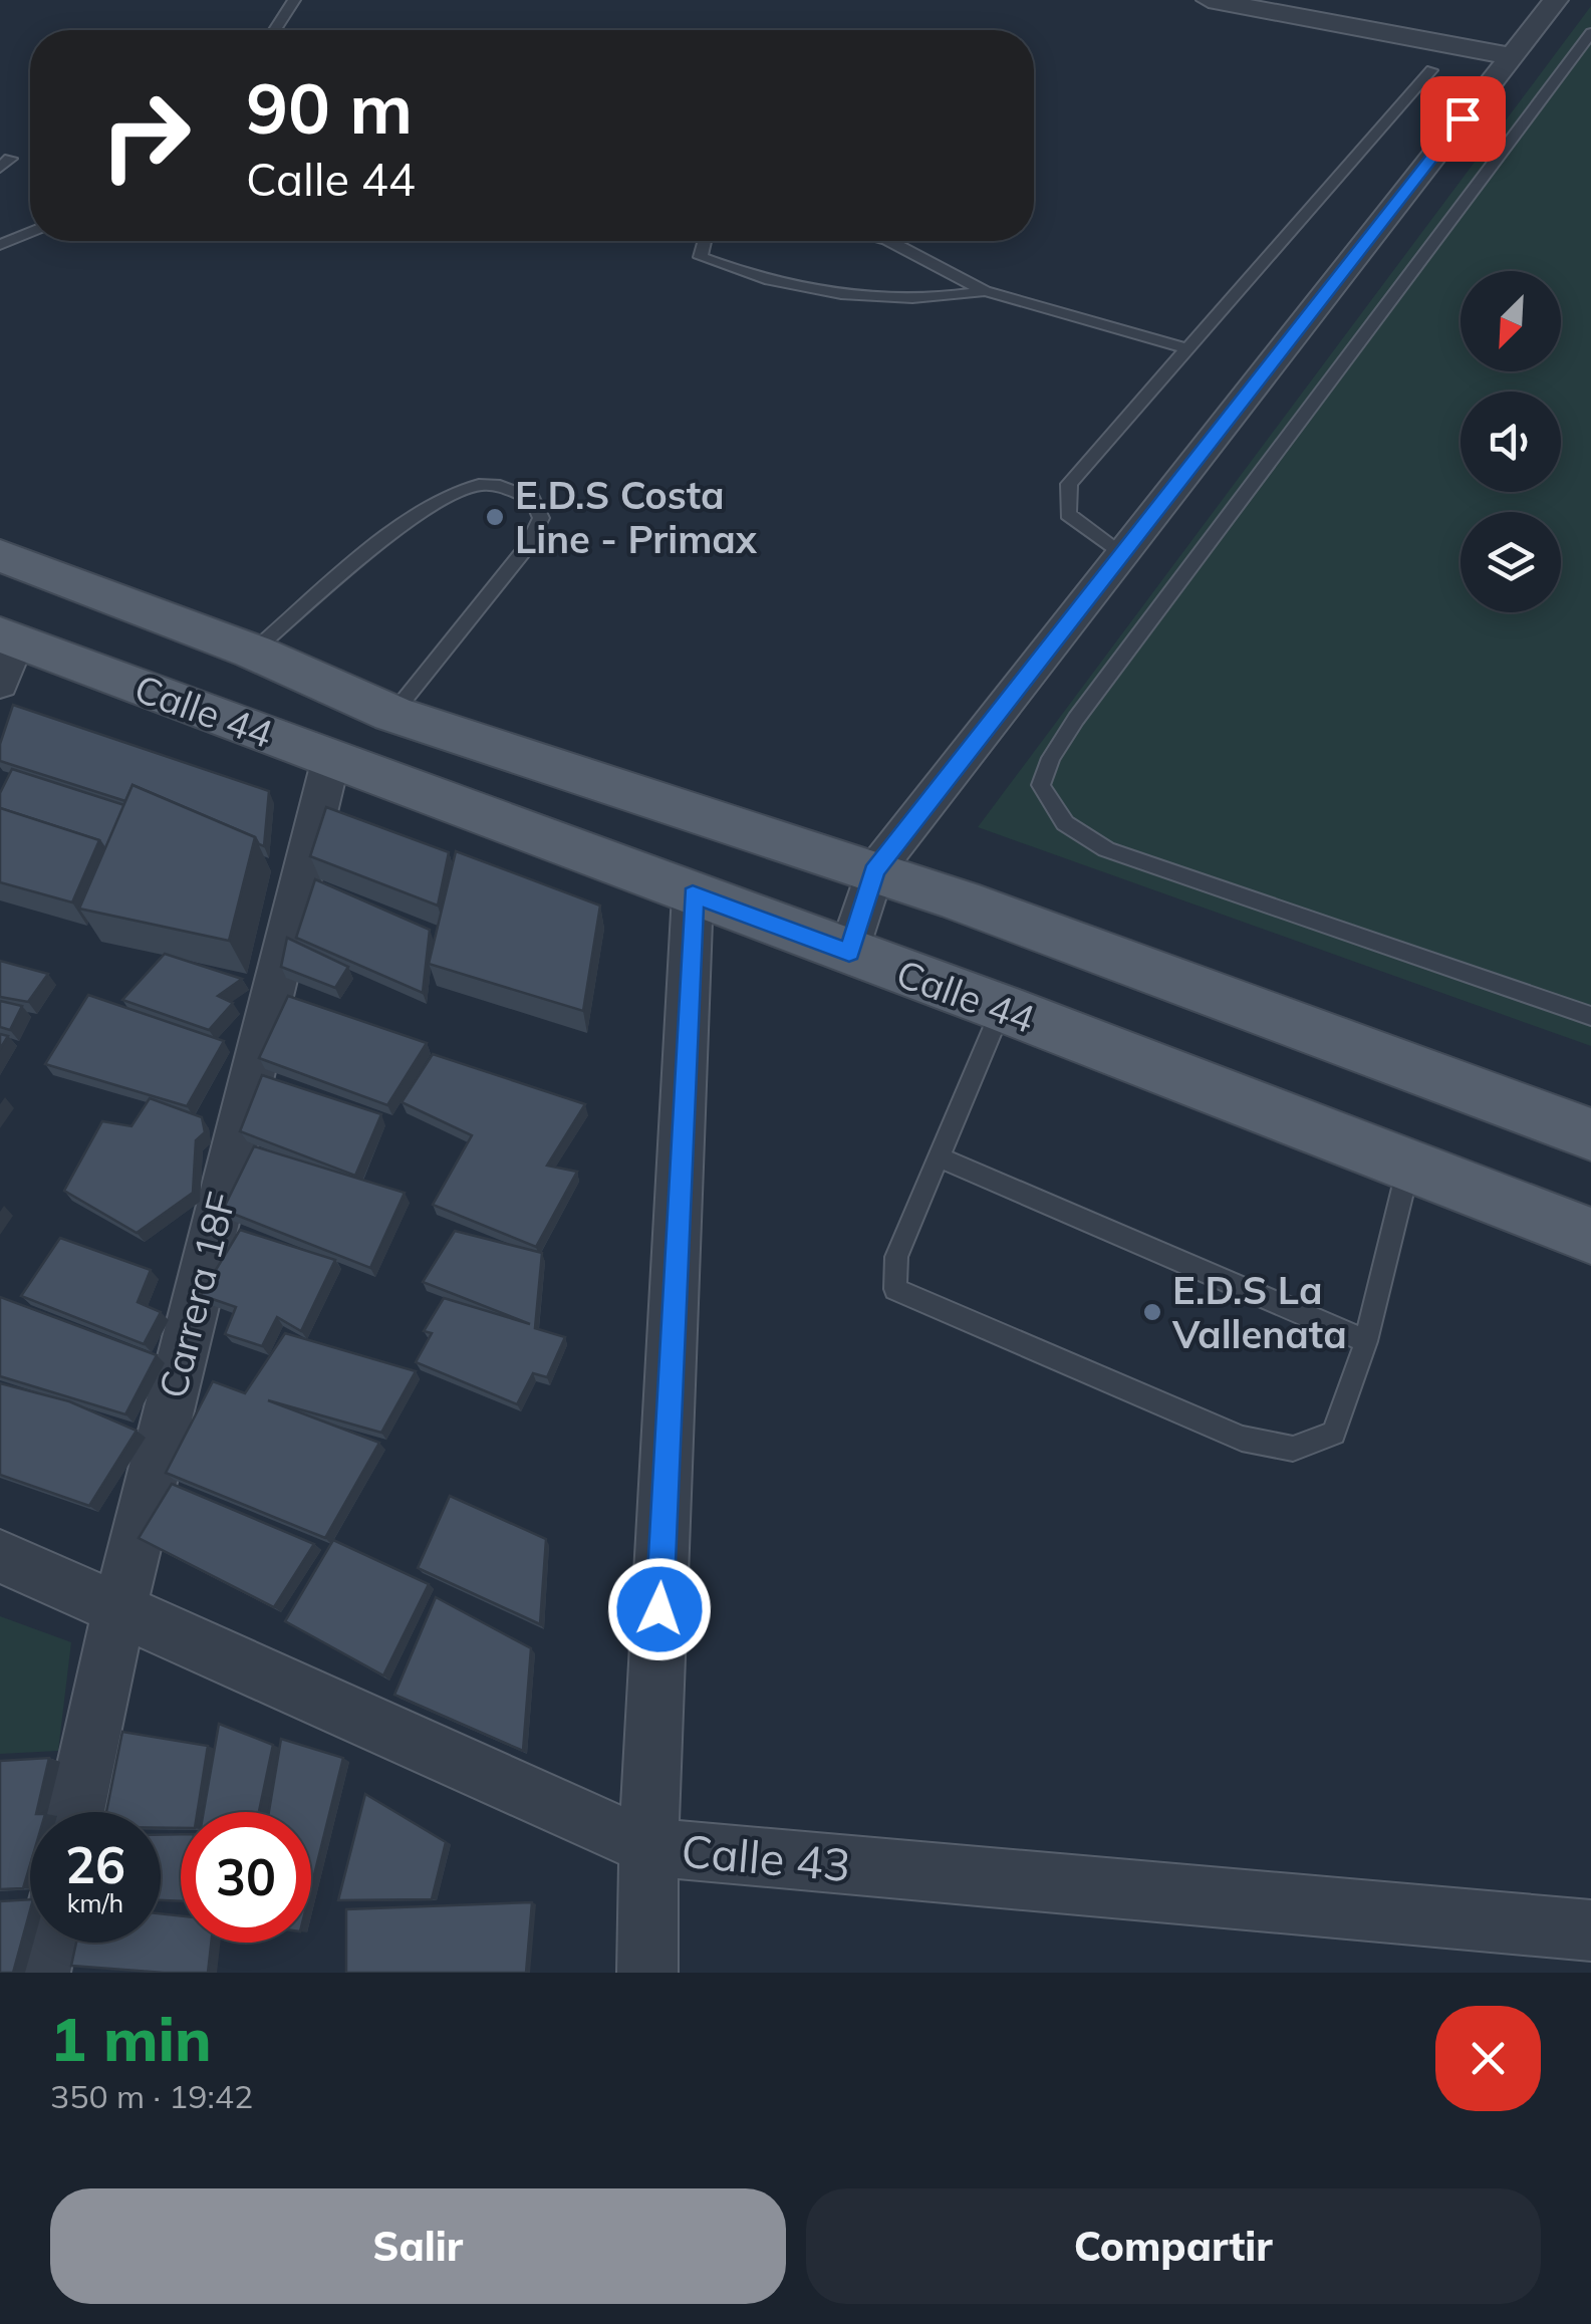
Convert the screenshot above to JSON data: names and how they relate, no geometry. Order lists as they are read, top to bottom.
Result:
{
  "streets": {
    "main road": ["Calle 44"],
    "street": ["Carrera 18F", "Calle 43"]
  },
  "crossings": [
    ["Calle 44", "Carrera 18F"],
    ["Carrera 18F", "Calle 43"]
  ],
  "places": ["E.D.S Costa Line - Primax", "E.D.S La Vallenata"],
  "north": "bottom left",
  "page": {
    "turn": ["90 m", "Calle 44"],
    "speed": "26 km/h",
    "limit": "30",
    "heading": ["1 min", "350 m · 19:42"],
    "buttons": ["Salir", "Compartir"]
  }
}
